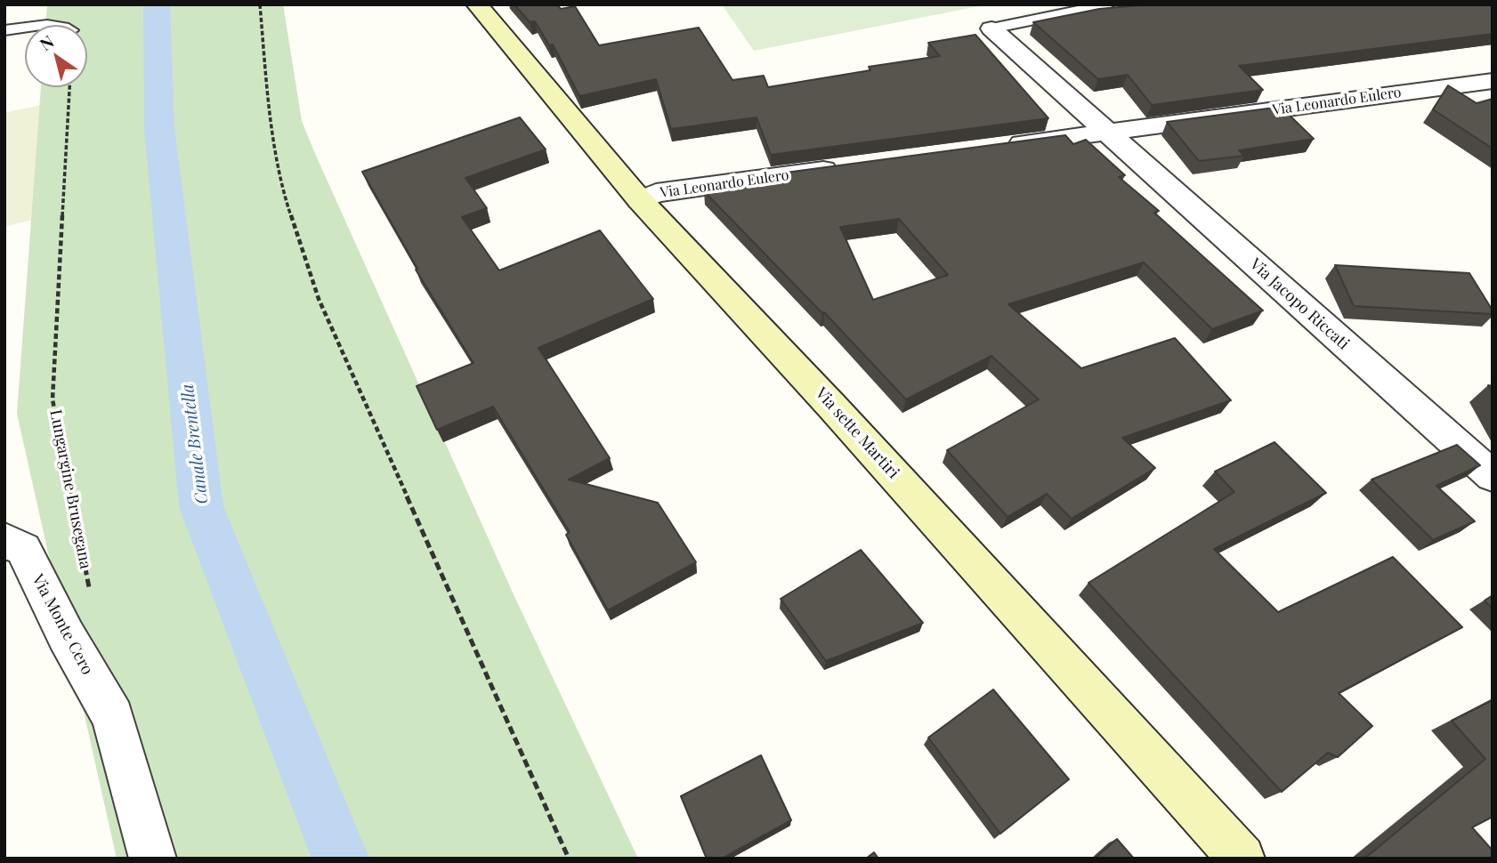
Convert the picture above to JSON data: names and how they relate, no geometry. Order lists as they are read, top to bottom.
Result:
{
  "streets": {
    "main road": ["Via sette Martiri"],
    "street": ["Via Leonardo Eulero", "Via Jacopo Riccati", "Via Monte Cero"],
    "path": ["Lungargine Brusegana"]
  },
  "crossings": [
    ["Via Leonardo Eulero", "Via Jacopo Riccati"],
    ["Via Leonardo Eulero", "Via sette Martiri"]
  ],
  "water": ["Canale Brentella"],
  "north": "top left"
}
